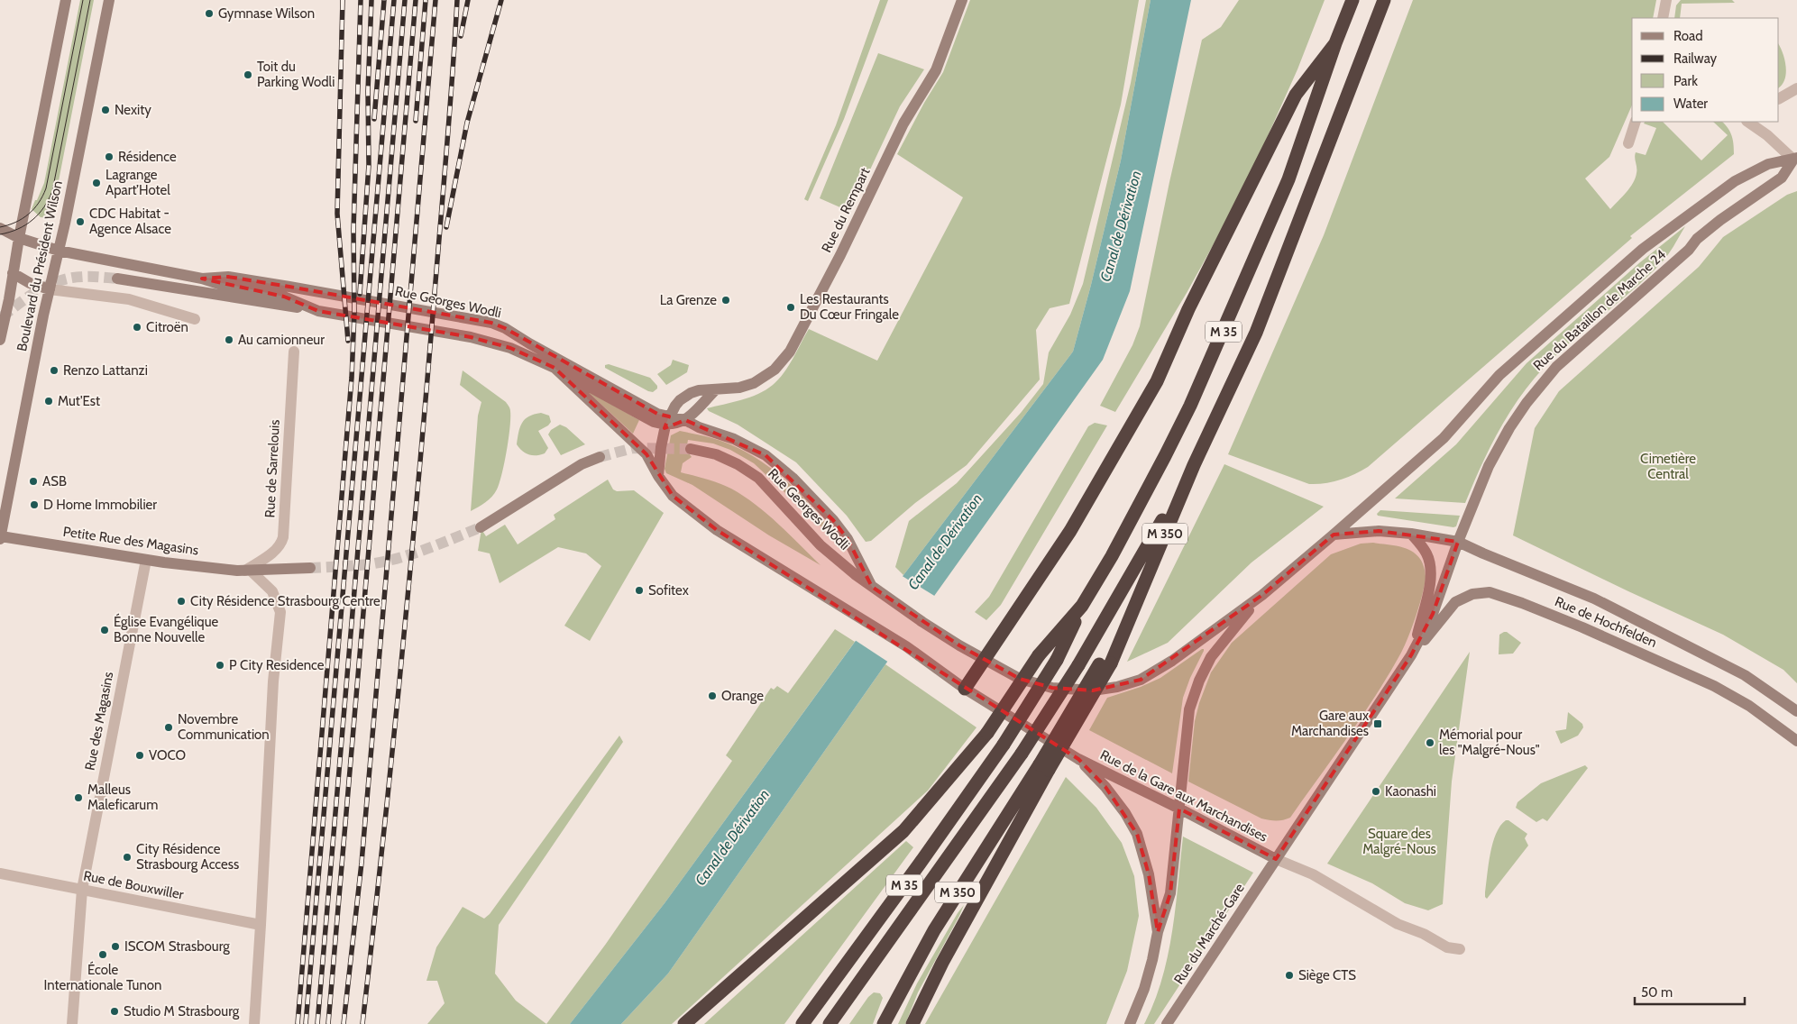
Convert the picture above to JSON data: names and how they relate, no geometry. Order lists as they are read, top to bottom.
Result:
{
  "streets": {
    "highway": ["M 35", "M 350"],
    "main road": [
      "Rue du Rempart",
      "Boulevard du Président Wilson",
      "Rue Georges Wodli",
      "Rue du Bataillon de Marche 24",
      "Petite Rue des Magasins",
      "Rue de Hochfelden",
      "Rue de la Gare aux Marchandises",
      "Rue du Marché-Gare"
    ],
    "street": ["Rue de Sarrelouis", "Rue des Magasins", "Rue de Bouxwiller"]
  },
  "crossings": [
    ["Rue du Rempart", "Rue Georges Wodli"],
    ["Boulevard du Président Wilson", "Petite Rue des Magasins"],
    ["Rue du Bataillon de Marche 24", "Rue de Hochfelden"],
    ["Rue du Bataillon de Marche 24", "Rue du Marché-Gare"],
    ["M 35", "M 350"],
    ["Rue de Sarrelouis", "Petite Rue des Magasins"],
    ["Petite Rue des Magasins", "Rue des Magasins"],
    ["Rue de Hochfelden", "Rue du Marché-Gare"],
    ["Rue des Magasins", "Rue de Bouxwiller"],
    ["Rue de la Gare aux Marchandises", "Rue du Marché-Gare"]
  ],
  "water": ["Canal de Dérivation"],
  "parks": ["Cimetière Central", "Square des Malgré-Nous"],
  "places": {
    "other": [
      "Gymnase Wilson",
      "Toit du Parking Wodli",
      "Nexity",
      "Résidence",
      "Lagrange Apart’Hotel",
      "CDC Habitat - Agence Alsace",
      "La Grenze",
      "Les Restaurants Du Cœur Fringale",
      "Citroën",
      "Au camionneur",
      "Renzo Lattanzi",
      "Mut'Est",
      "ASB",
      "D Home Immobilier",
      "Sofitex",
      "City Résidence Strasbourg Centre",
      "Église Evangélique Bonne Nouvelle",
      "P City Residence",
      "Orange",
      "Novembre Communication",
      "Mémorial pour les \"Malgré-Nous\"",
      "VOCO",
      "Kaonashi",
      "Malleus Maleficarum",
      "City Résidence Strasbourg Access",
      "ISCOM Strasbourg",
      "École Internationale Tunon",
      "Siège CTS",
      "Studio M Strasbourg"
    ],
    "transit": ["Gare aux Marchandises"]
  },
  "legend": [
    "Road",
    "Railway",
    "Park",
    "Water"
  ],
  "scale_bar": "50 m"
}
